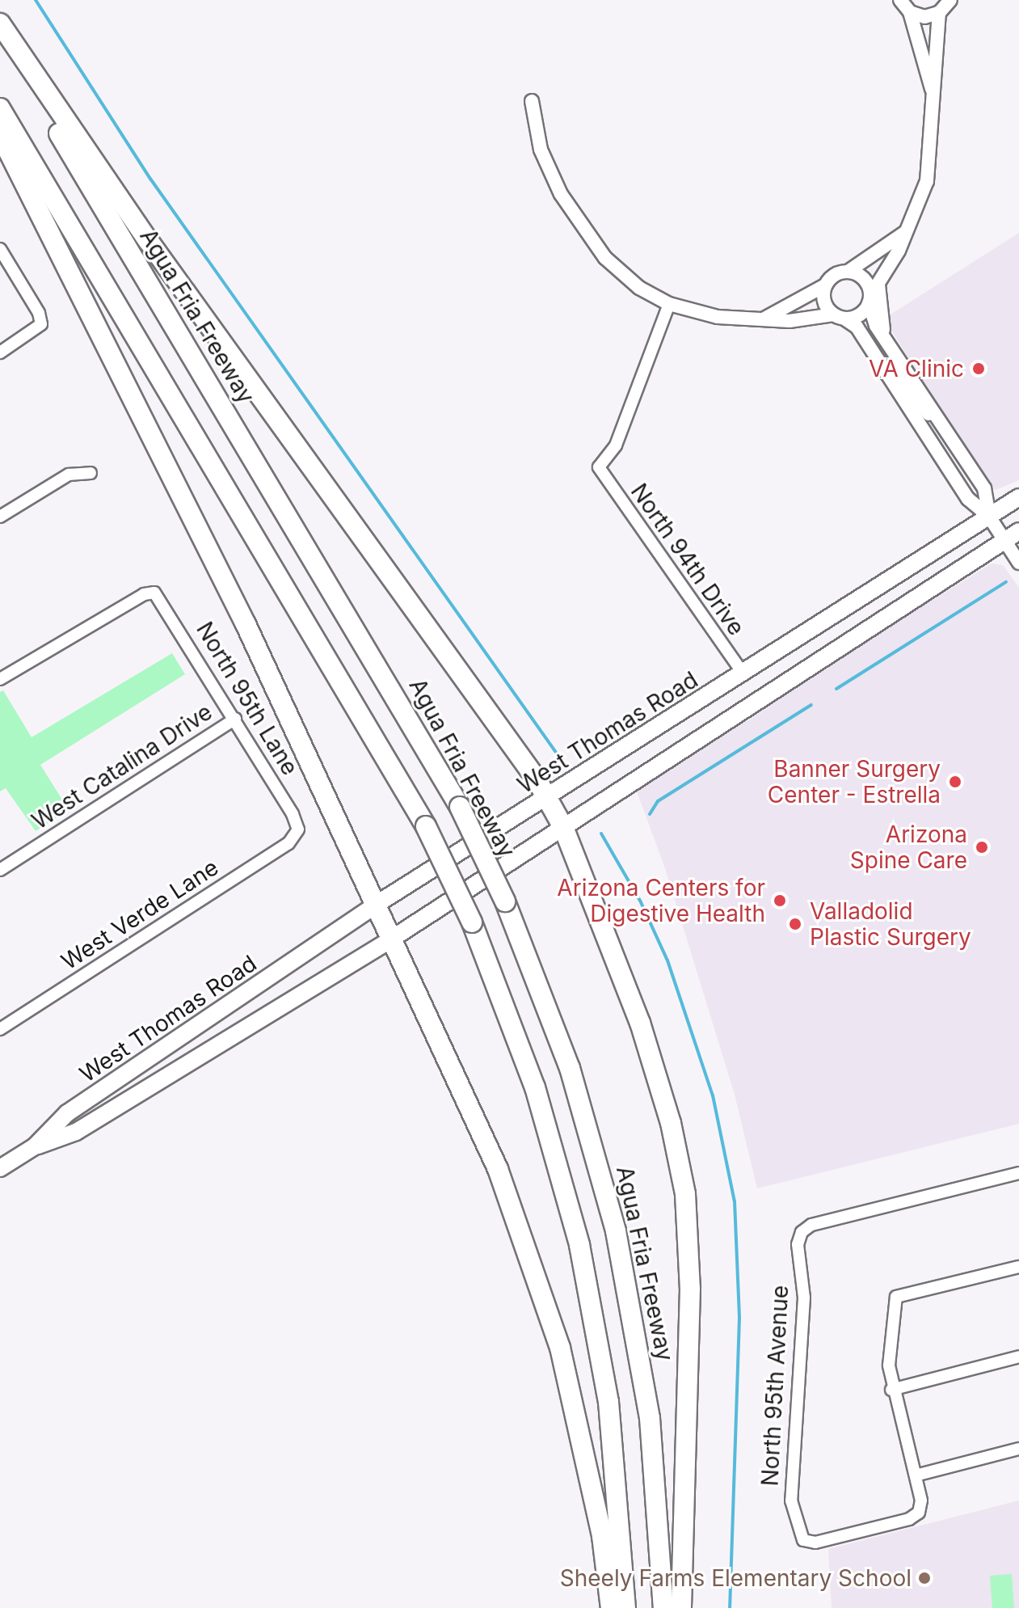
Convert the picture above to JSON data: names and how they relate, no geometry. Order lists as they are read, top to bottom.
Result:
{
  "streets": {
    "highway": ["Agua Fria Freeway"],
    "main road": ["West Thomas Road"],
    "street": [
      "North 94th Drive",
      "North 95th Lane",
      "West Catalina Drive",
      "West Verde Lane",
      "North 95th Avenue"
    ]
  },
  "crossings": [
    ["North 94th Drive", "West Thomas Road"],
    ["North 95th Lane", "West Catalina Drive"],
    ["North 95th Lane", "West Verde Lane"]
  ],
  "places": [
    "VA Clinic",
    "Banner Surgery Center - Estrella",
    "Arizona Spine Care",
    "Arizona Centers for Digestive Health",
    "Valladolid Plastic Surgery",
    "Sheely Farms Elementary School"
  ]
}
